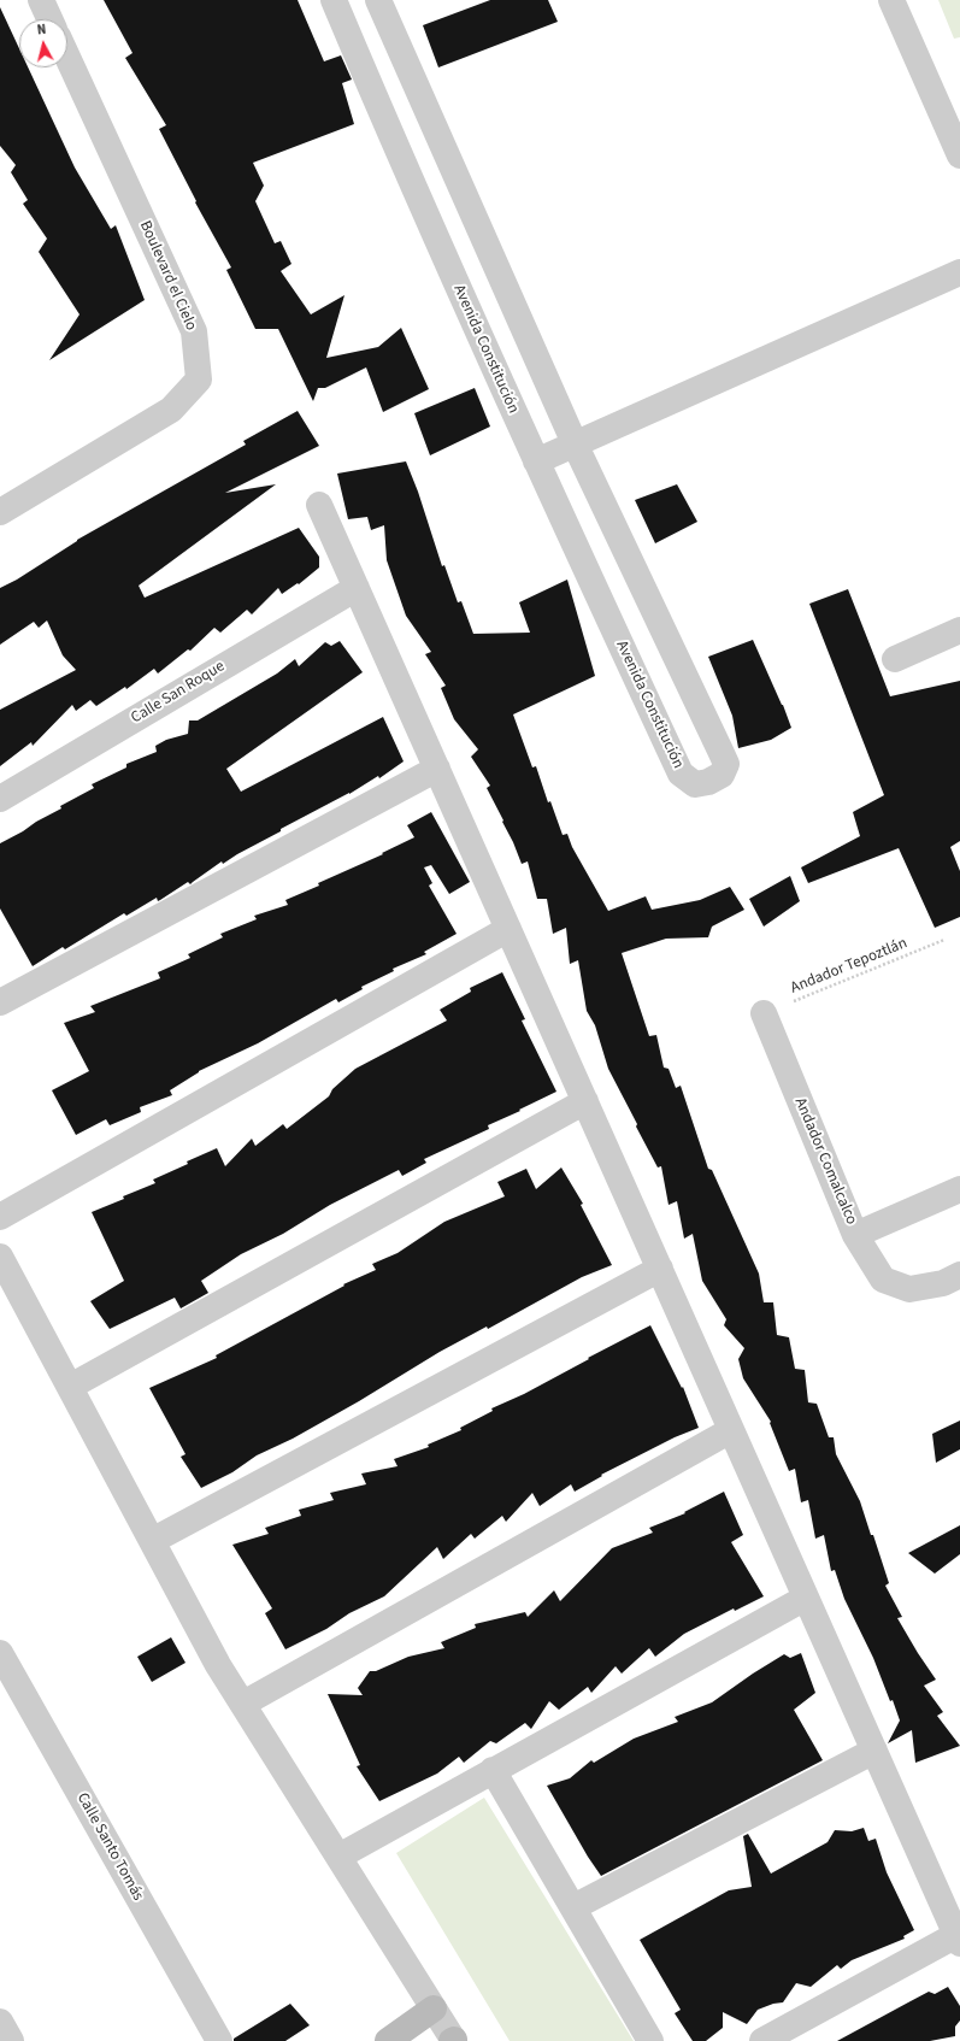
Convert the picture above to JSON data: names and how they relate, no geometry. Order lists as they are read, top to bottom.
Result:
{
  "streets": {
    "street": [
      "Boulevard el Cielo",
      "Avenida Constitución",
      "Calle San Roque",
      "Andador Comalcalco",
      "Calle Santo Tomás"
    ],
    "path": ["Andador Tepoztlán"]
  },
  "crossings": [
    ["Andador Tepoztlán", "Andador Comalcalco"]
  ],
  "north": "top"
}
